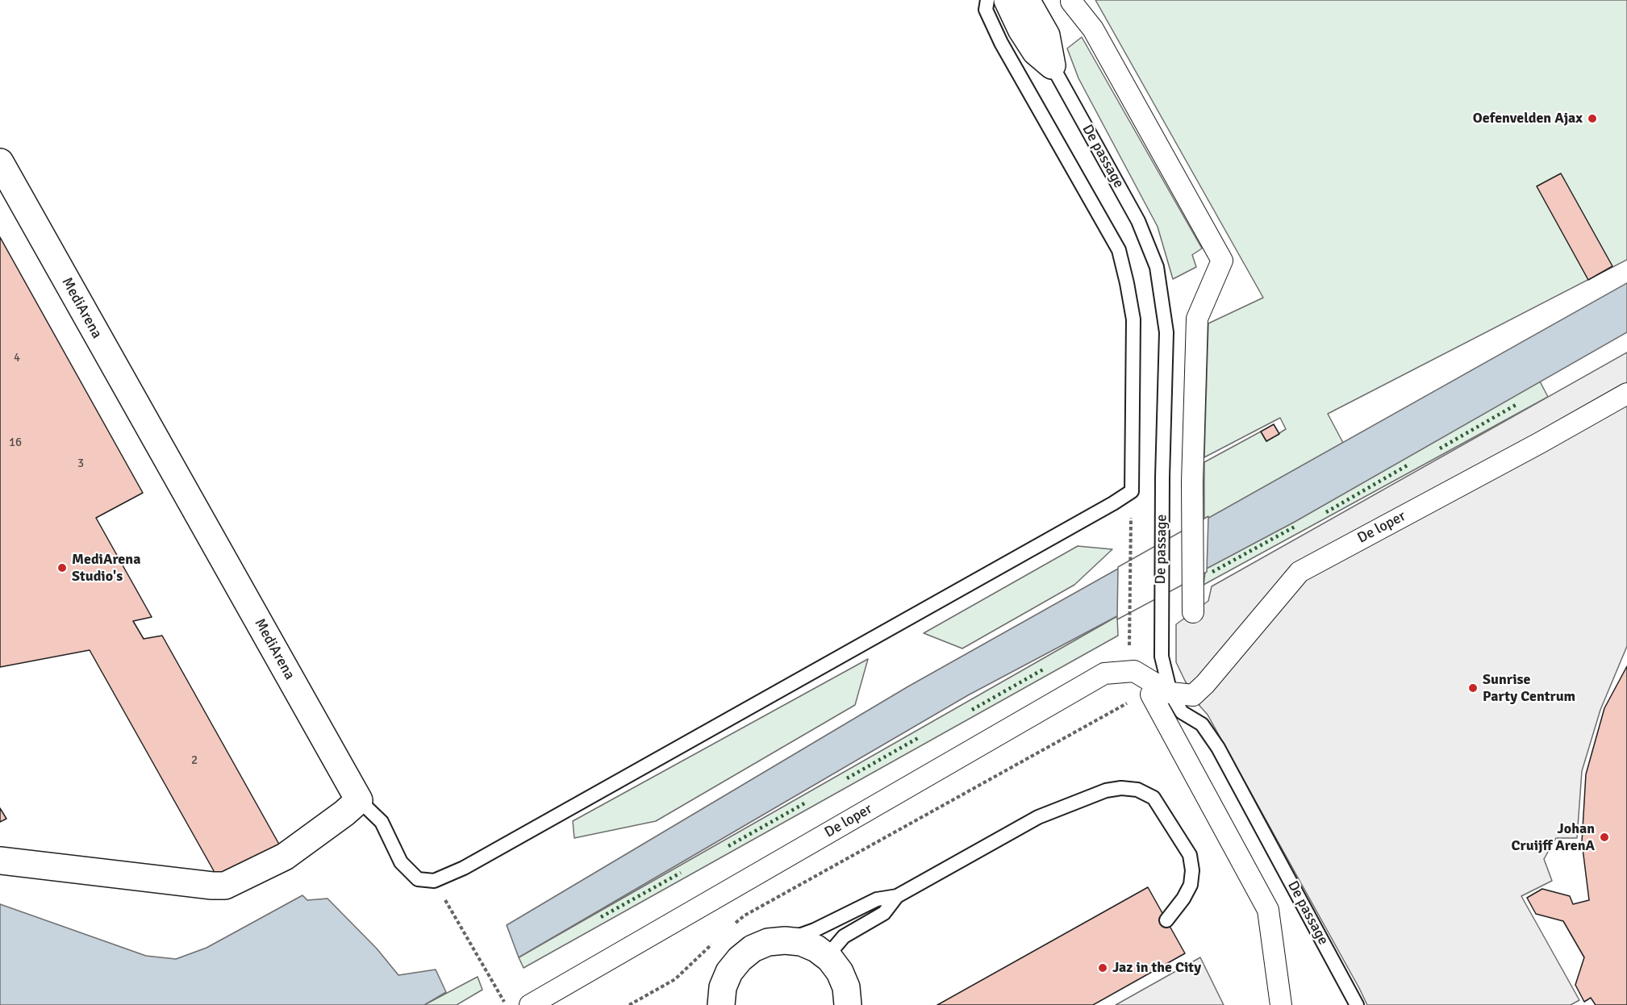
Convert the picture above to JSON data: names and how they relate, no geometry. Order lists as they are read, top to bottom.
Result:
{
  "streets": {
    "street": ["De passage", "MediArena", "De loper"]
  },
  "crossings": [
    ["De passage", "De loper"]
  ],
  "places": [
    "Oefenvelden Ajax",
    "MediArena Studio's",
    "Sunrise Party Centrum",
    "Johan Cruijff ArenA",
    "Jaz in the City"
  ],
  "house_numbers": [
    "4",
    "16",
    "3",
    "2"
  ]
}
